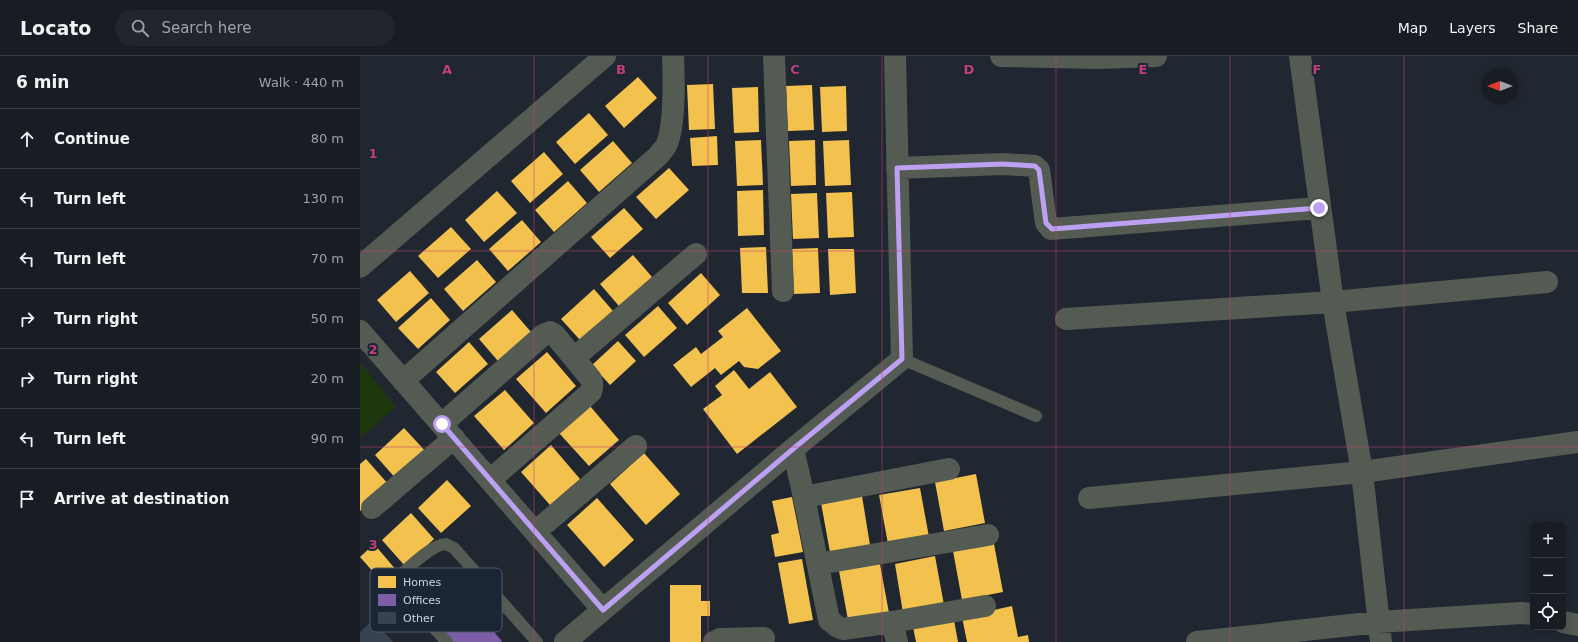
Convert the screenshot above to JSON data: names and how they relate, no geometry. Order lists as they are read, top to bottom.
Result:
{
  "legend": ["Homes", "Offices", "Other"],
  "north": "left",
  "page": {
    "header": "Locato",
    "search": "Search here",
    "nav": ["Map", "Layers", "Share"],
    "heading": ["6 min", "Walk · 440 m"],
    "list": [
      ["Continue", "80 m"],
      ["Turn left", "130 m"],
      ["Turn left", "70 m"],
      ["Turn right", "50 m"],
      ["Turn right", "20 m"],
      ["Turn left", "90 m"],
      "Arrive at destination"
    ],
    "map_buttons": ["+", "−"]
  },
  "grid": {
    "columns": [
      "A",
      "B",
      "C",
      "D",
      "E",
      "F"
    ],
    "rows": ["1", "2", "3"]
  }
}
